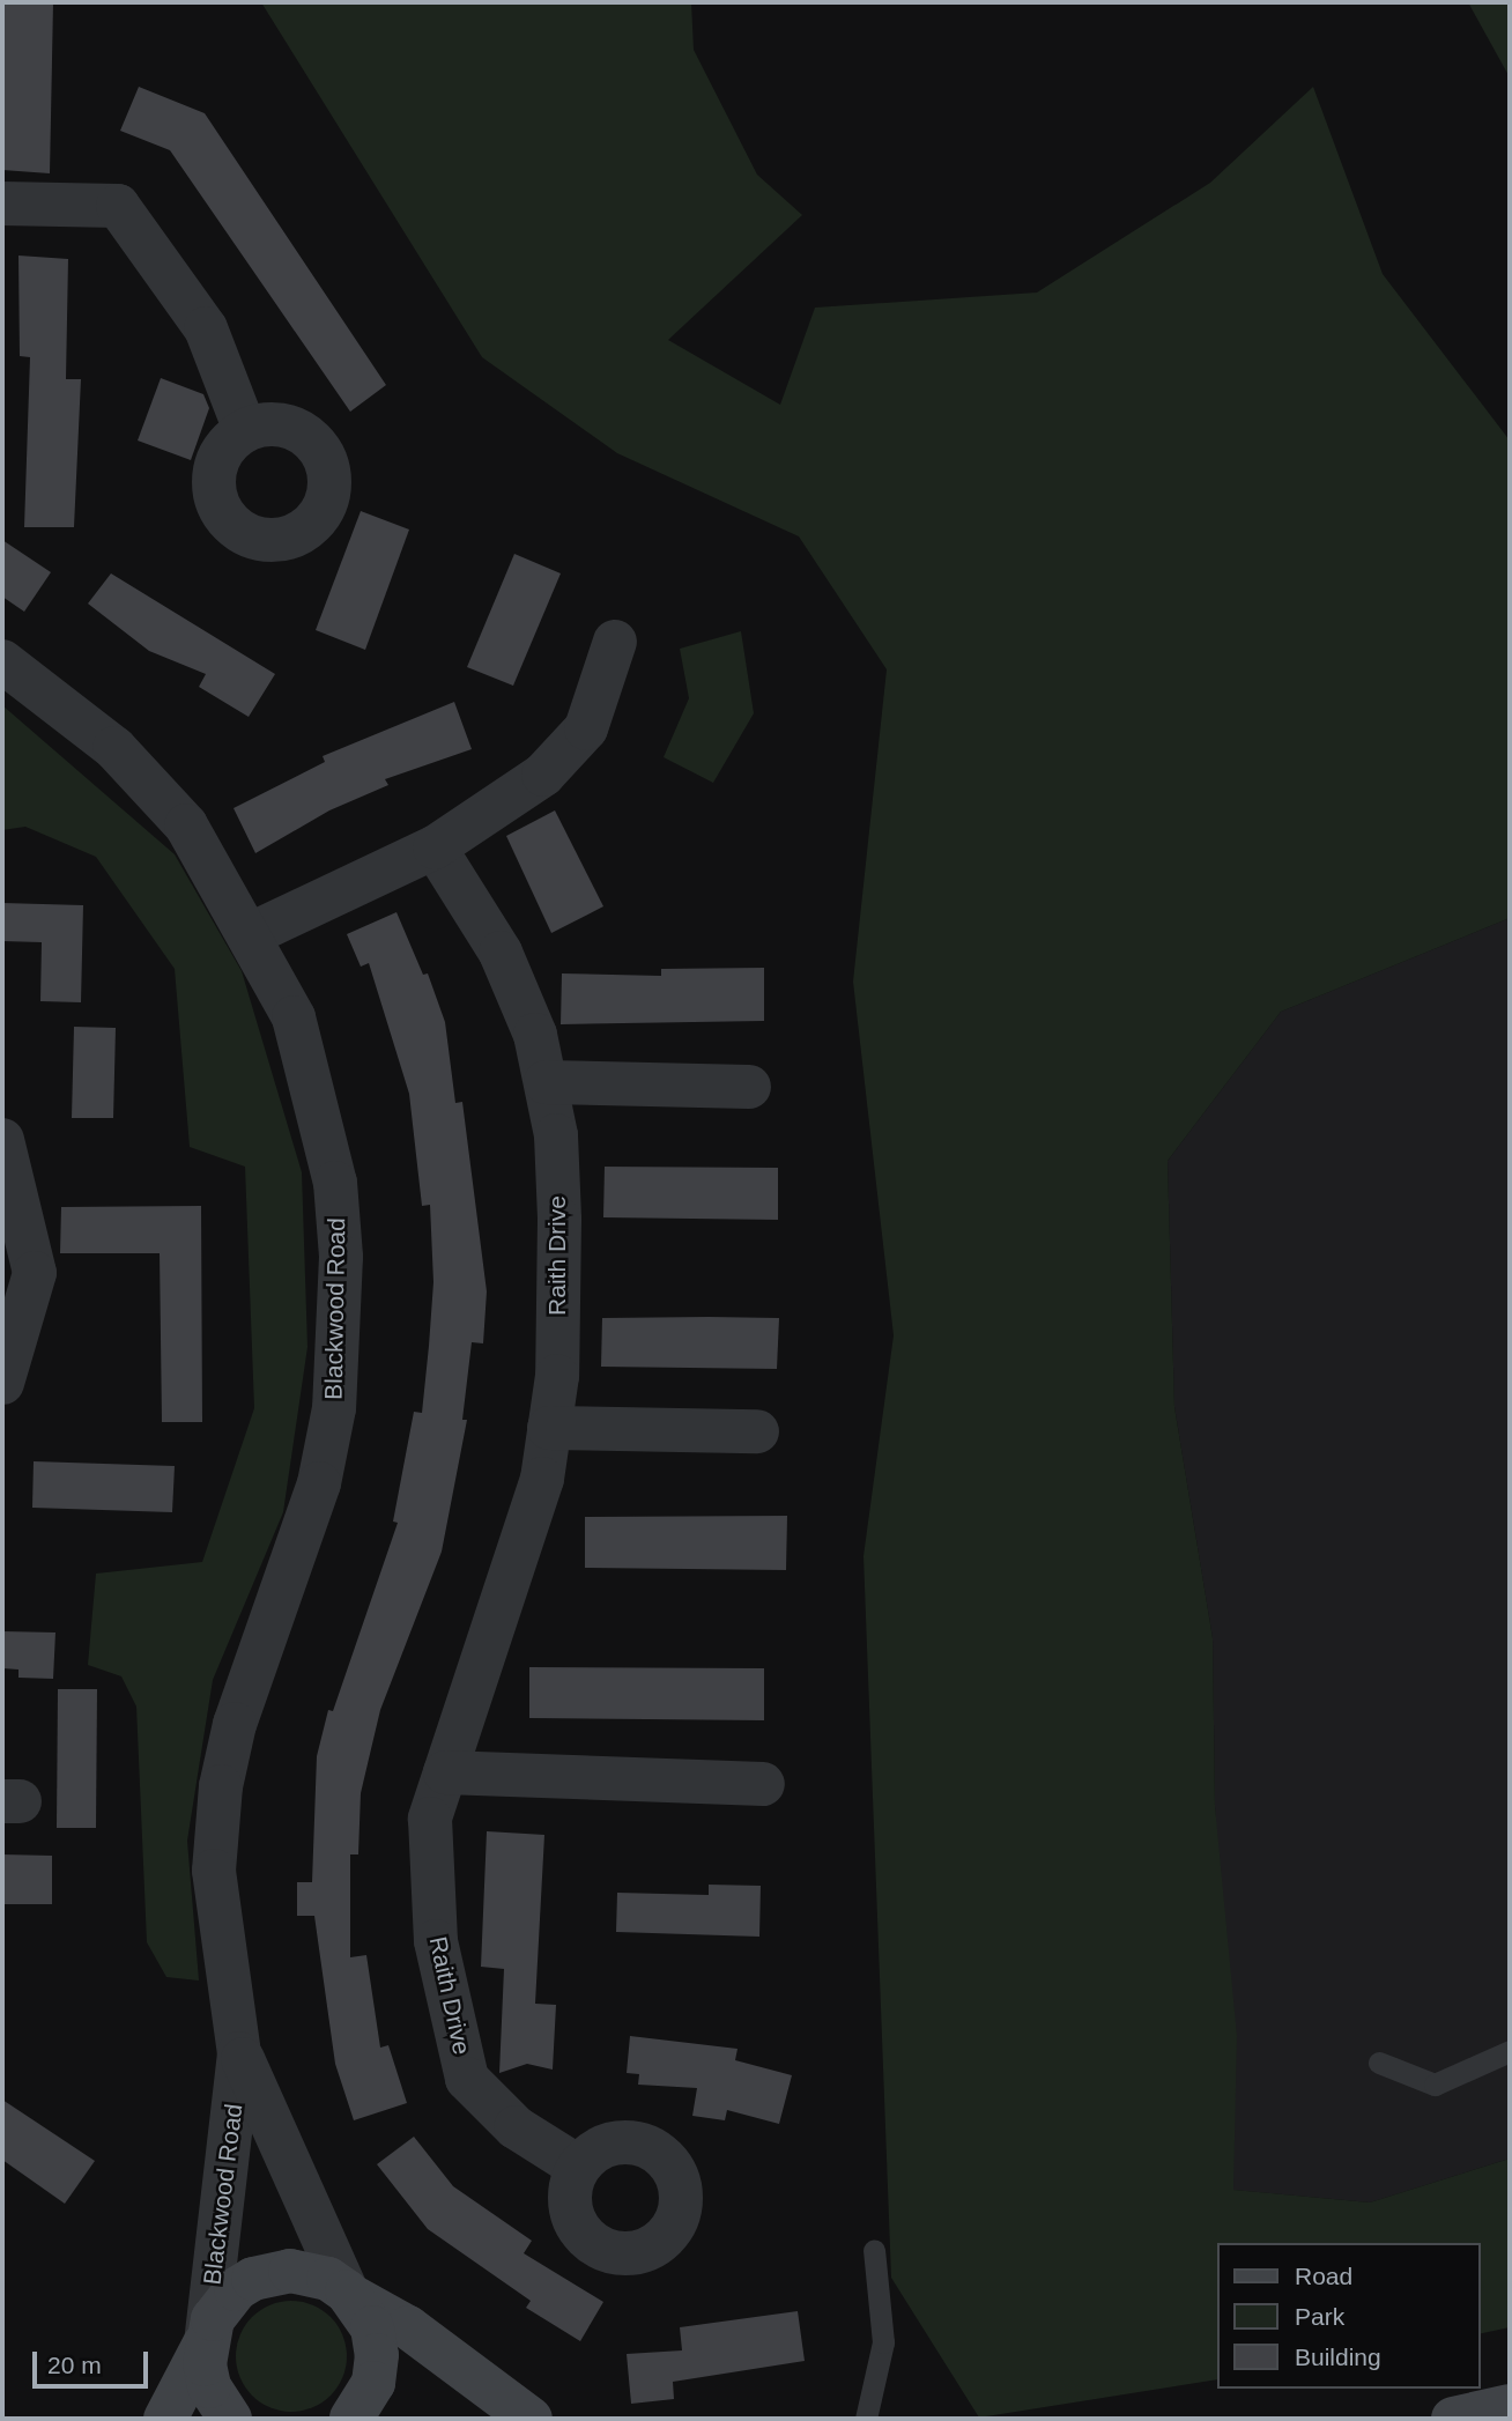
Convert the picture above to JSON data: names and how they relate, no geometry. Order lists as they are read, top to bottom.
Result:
{
  "streets": {
    "street": ["Raith Drive", "Blackwood Road"]
  },
  "legend": ["Road", "Park", "Building"],
  "scale_bar": "20 m"
}
